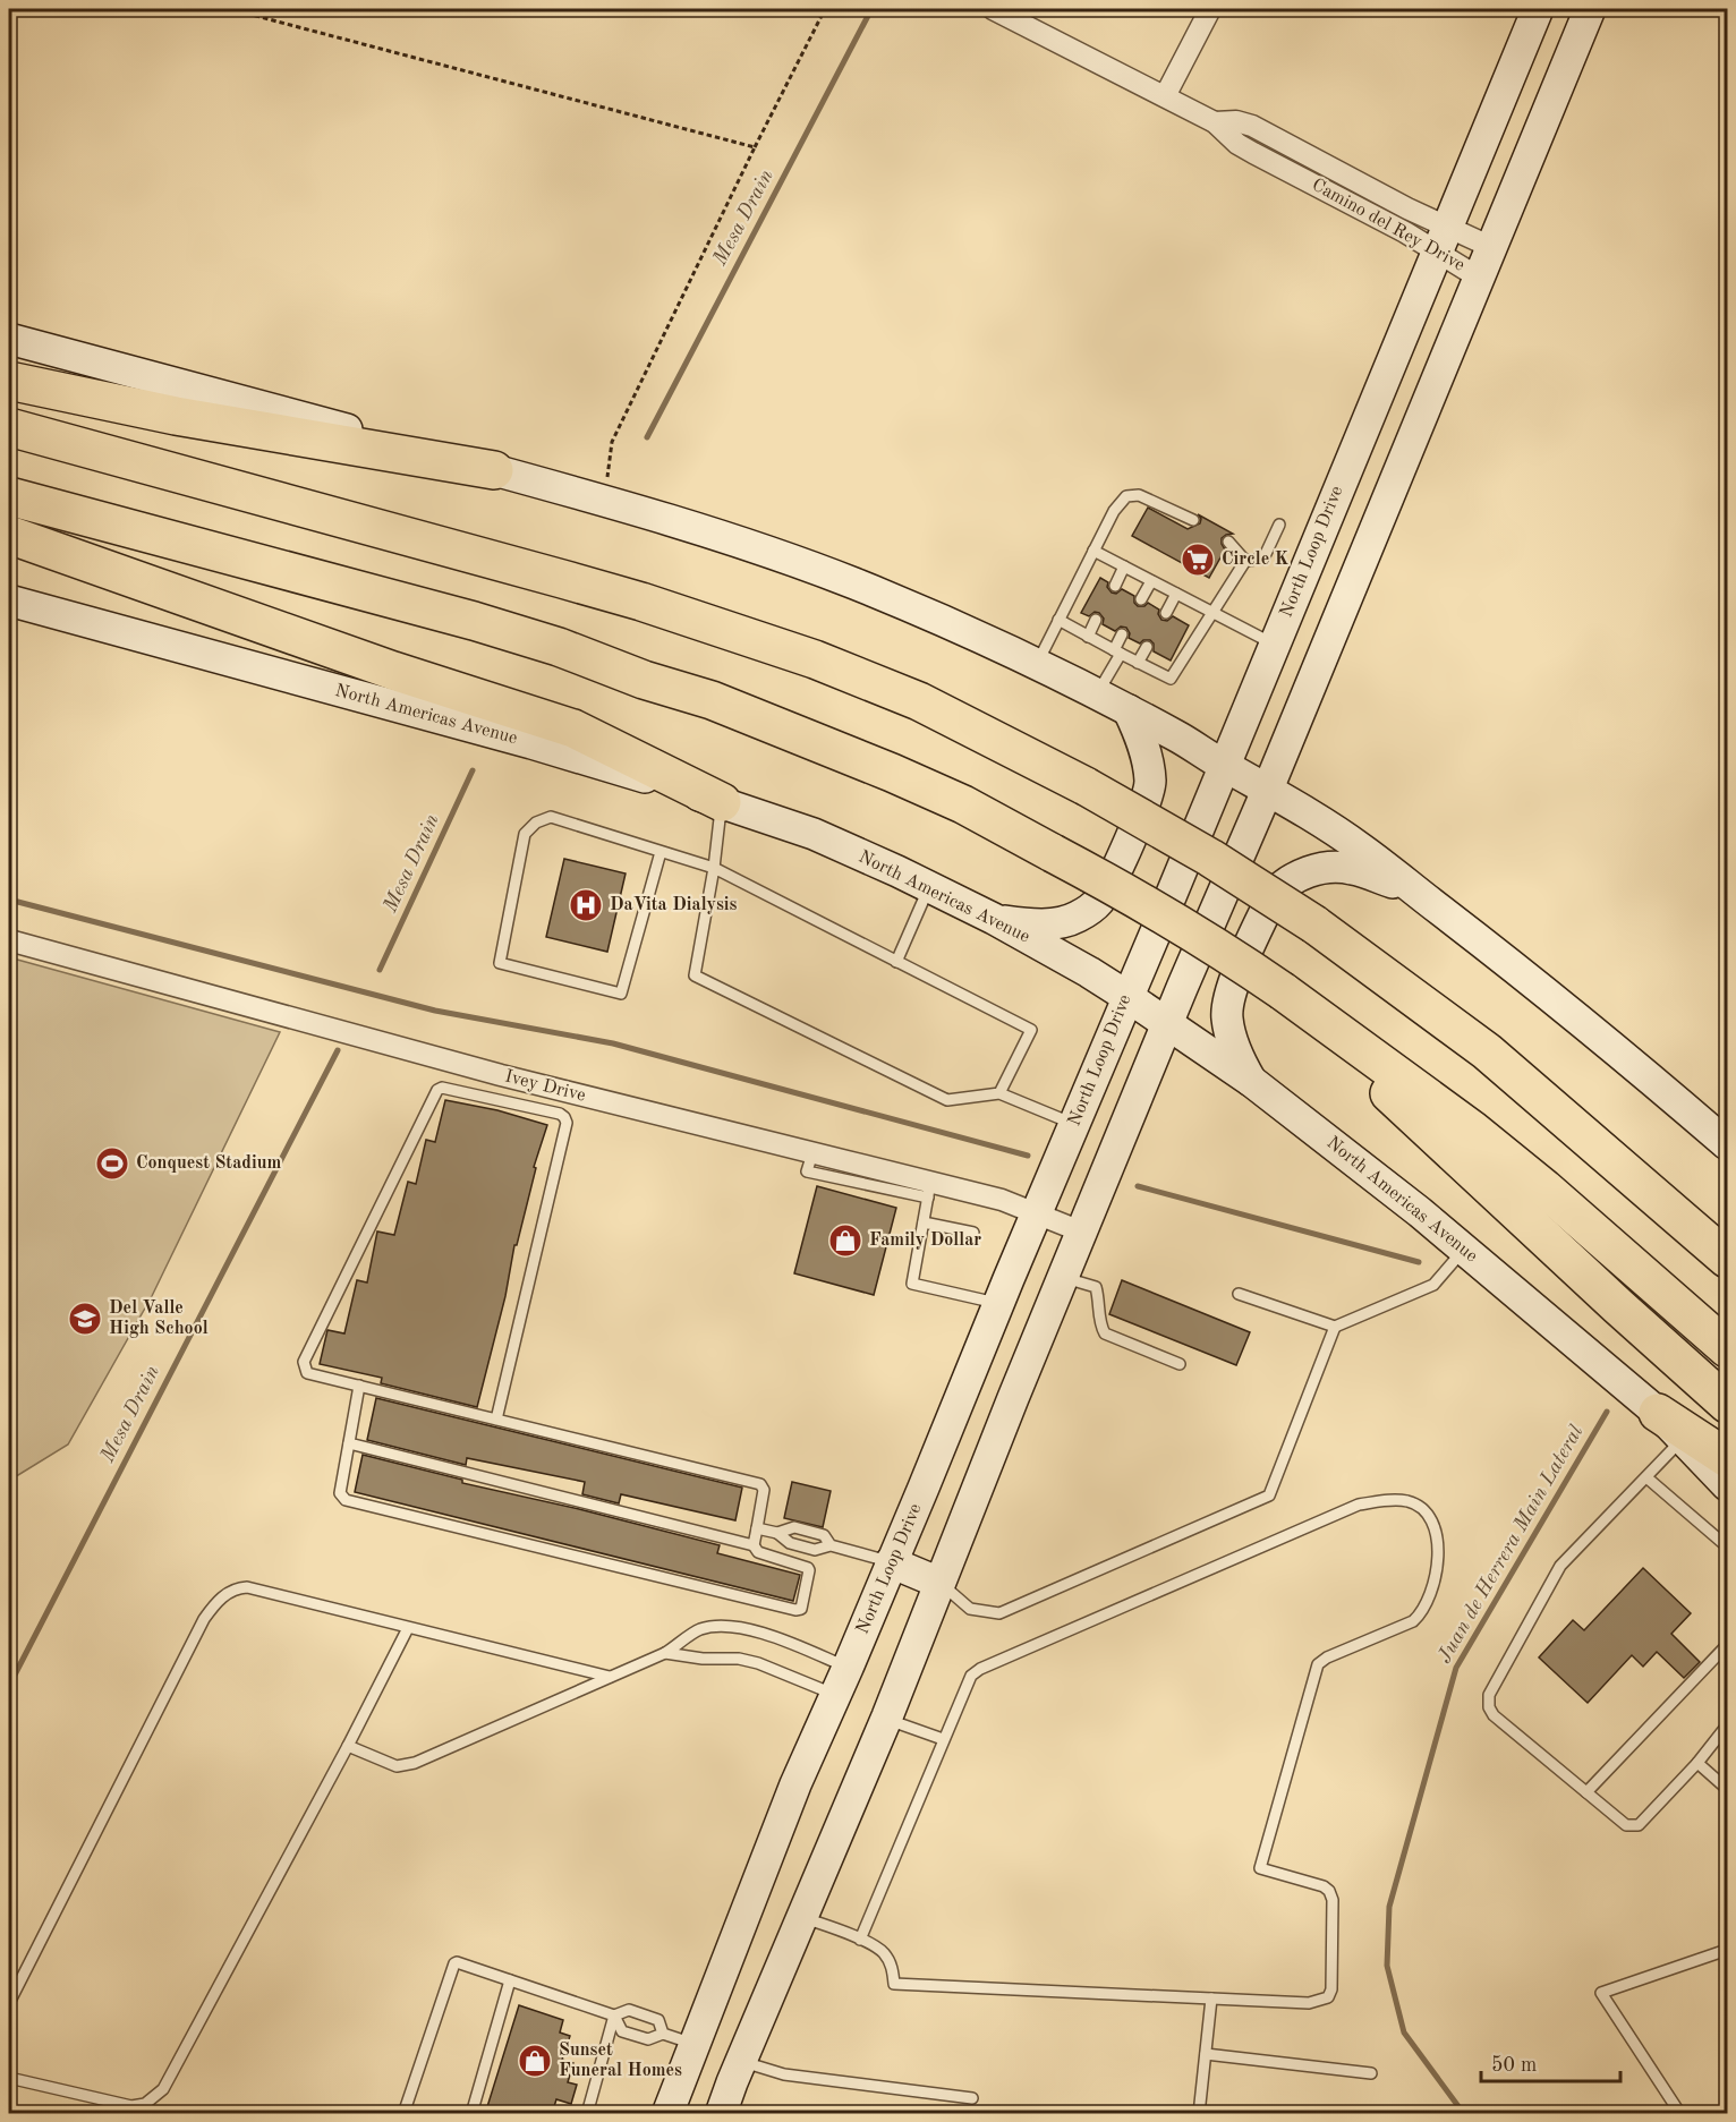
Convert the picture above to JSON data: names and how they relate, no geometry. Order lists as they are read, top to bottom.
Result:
{
  "streets": {
    "main road": ["North Loop Drive", "North Americas Avenue"],
    "street": ["Camino del Rey Drive", "Ivey Drive"]
  },
  "crossings": [
    ["Camino del Rey Drive", "North Loop Drive"],
    ["North Loop Drive", "North Americas Avenue"],
    ["North Loop Drive", "Ivey Drive"]
  ],
  "water": ["Mesa Drain", "Juan de Herrera Main Lateral"],
  "places": {
    "supermarket": ["Circle K"],
    "hospital": ["DaVita Dialysis"],
    "sports": ["Conquest Stadium"],
    "shop": ["Family Dollar", "Sunset Funeral Homes"],
    "school or university": ["Del Valle High School"]
  },
  "scale_bar": "50 m"
}
